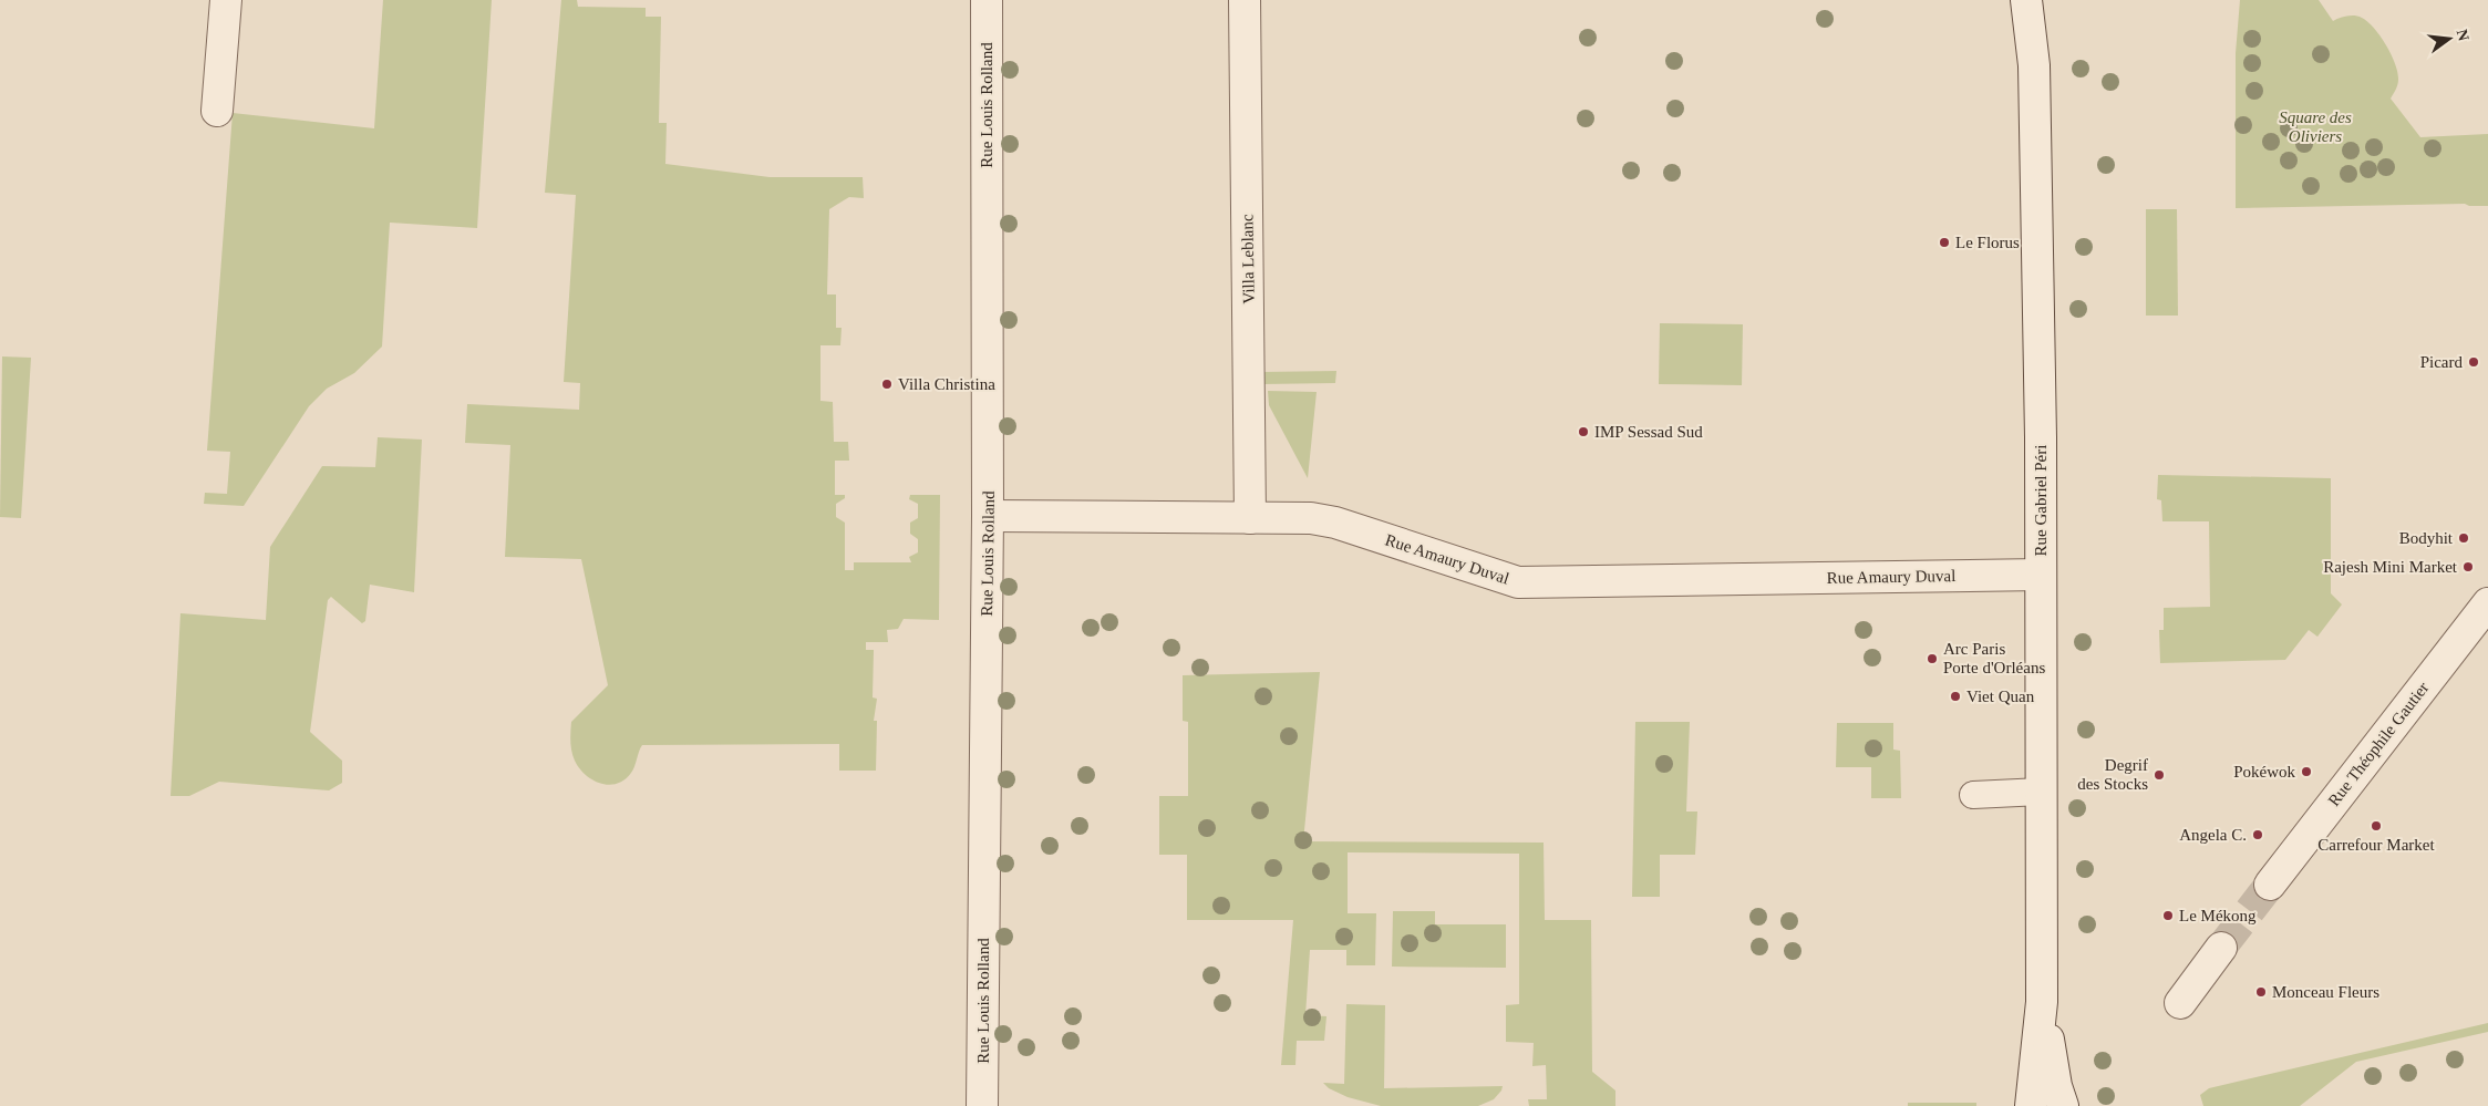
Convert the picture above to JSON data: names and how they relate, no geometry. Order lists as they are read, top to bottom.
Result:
{
  "streets": {
    "street": [
      "Rue Louis Rolland",
      "Villa Leblanc",
      "Rue Gabriel Péri",
      "Rue Amaury Duval",
      "Rue Théophile Gautier"
    ]
  },
  "crossings": [
    ["Rue Louis Rolland", "Rue Amaury Duval"],
    ["Villa Leblanc", "Rue Amaury Duval"],
    ["Rue Gabriel Péri", "Rue Amaury Duval"]
  ],
  "parks": ["Square des Oliviers"],
  "places": [
    "Le Florus",
    "Picard",
    "Villa Christina",
    "IMP Sessad Sud",
    "Bodyhit",
    "Rajesh Mini Market",
    "Arc Paris Porte d'Orléans",
    "Viet Quan",
    "Pokéwok",
    "Degrif des Stocks",
    "Carrefour Market",
    "Angela C.",
    "Le Mékong",
    "Monceau Fleurs"
  ],
  "north": "right"
}
